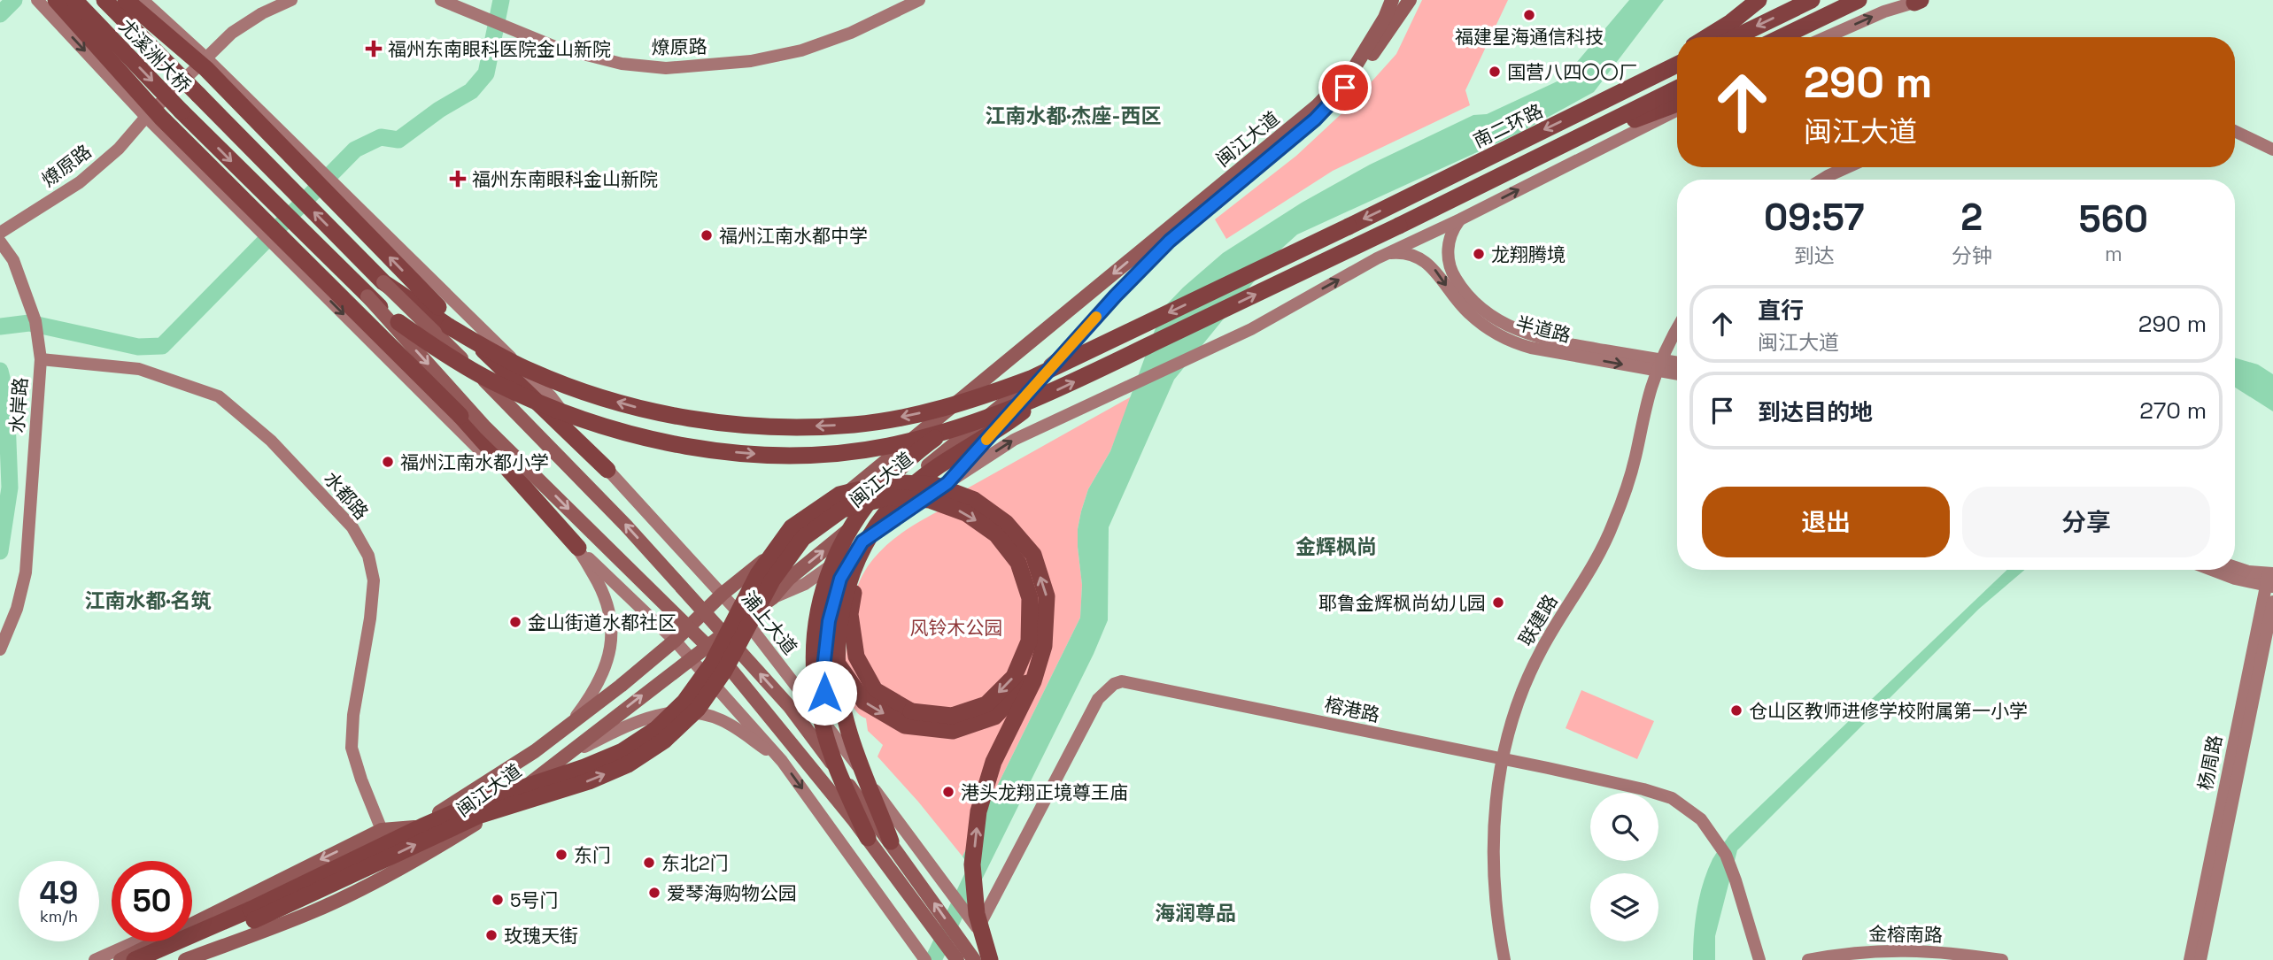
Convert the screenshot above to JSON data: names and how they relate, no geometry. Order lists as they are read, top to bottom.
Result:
{
  "streets": {
    "highway": ["尤溪洲大桥", "南二环路"],
    "main road": [
      "燎原路",
      "闽江大道",
      "半道路",
      "水岸路",
      "水都路",
      "联建路",
      "浦上大道",
      "榕港路",
      "杨周路",
      "金榕南路"
    ]
  },
  "crossings": [
    ["燎原路", "浦上大道"],
    ["尤溪洲大桥", "南二环路"],
    ["闽江大道", "水都路"],
    ["闽江大道", "浦上大道"],
    ["半道路", "联建路"],
    ["水岸路", "水都路"],
    ["联建路", "榕港路"],
    ["浦上大道", "榕港路"]
  ],
  "one_way": ["半道路"],
  "districts": [
    "江南水都·杰座-西区",
    "金辉枫尚",
    "江南水都·名筑",
    "海润尊品"
  ],
  "parks": ["风铃木公园"],
  "places": {
    "other": [
      "福建星海通信科技",
      "国营八四〇〇厂",
      "福州江南水都中学",
      "龙翔腾境",
      "福州江南水都小学",
      "耶鲁金辉枫尚幼儿园",
      "金山街道水都社区",
      "仓山区教师进修学校附属第一小学",
      "港头龙翔正境尊王庙",
      "东门",
      "东北2门",
      "爱琴海购物公园",
      "5号门",
      "玫瑰天街"
    ],
    "health": ["福州东南眼科医院金山新院", "福州东南眼科金山新院"]
  },
  "page": {
    "turn": ["290 m", "闽江大道"],
    "eta": [
      "09:57",
      "到达",
      "2",
      "分钟",
      "560",
      "m"
    ],
    "list": [
      {
        "name": "直行",
        "note": "闽江大道",
        "value": "290 m"
      },
      {
        "name": "到达目的地",
        "value": "270 m"
      }
    ],
    "buttons": ["退出", "分享"],
    "speed": "49 km/h",
    "limit": "50"
  }
}
